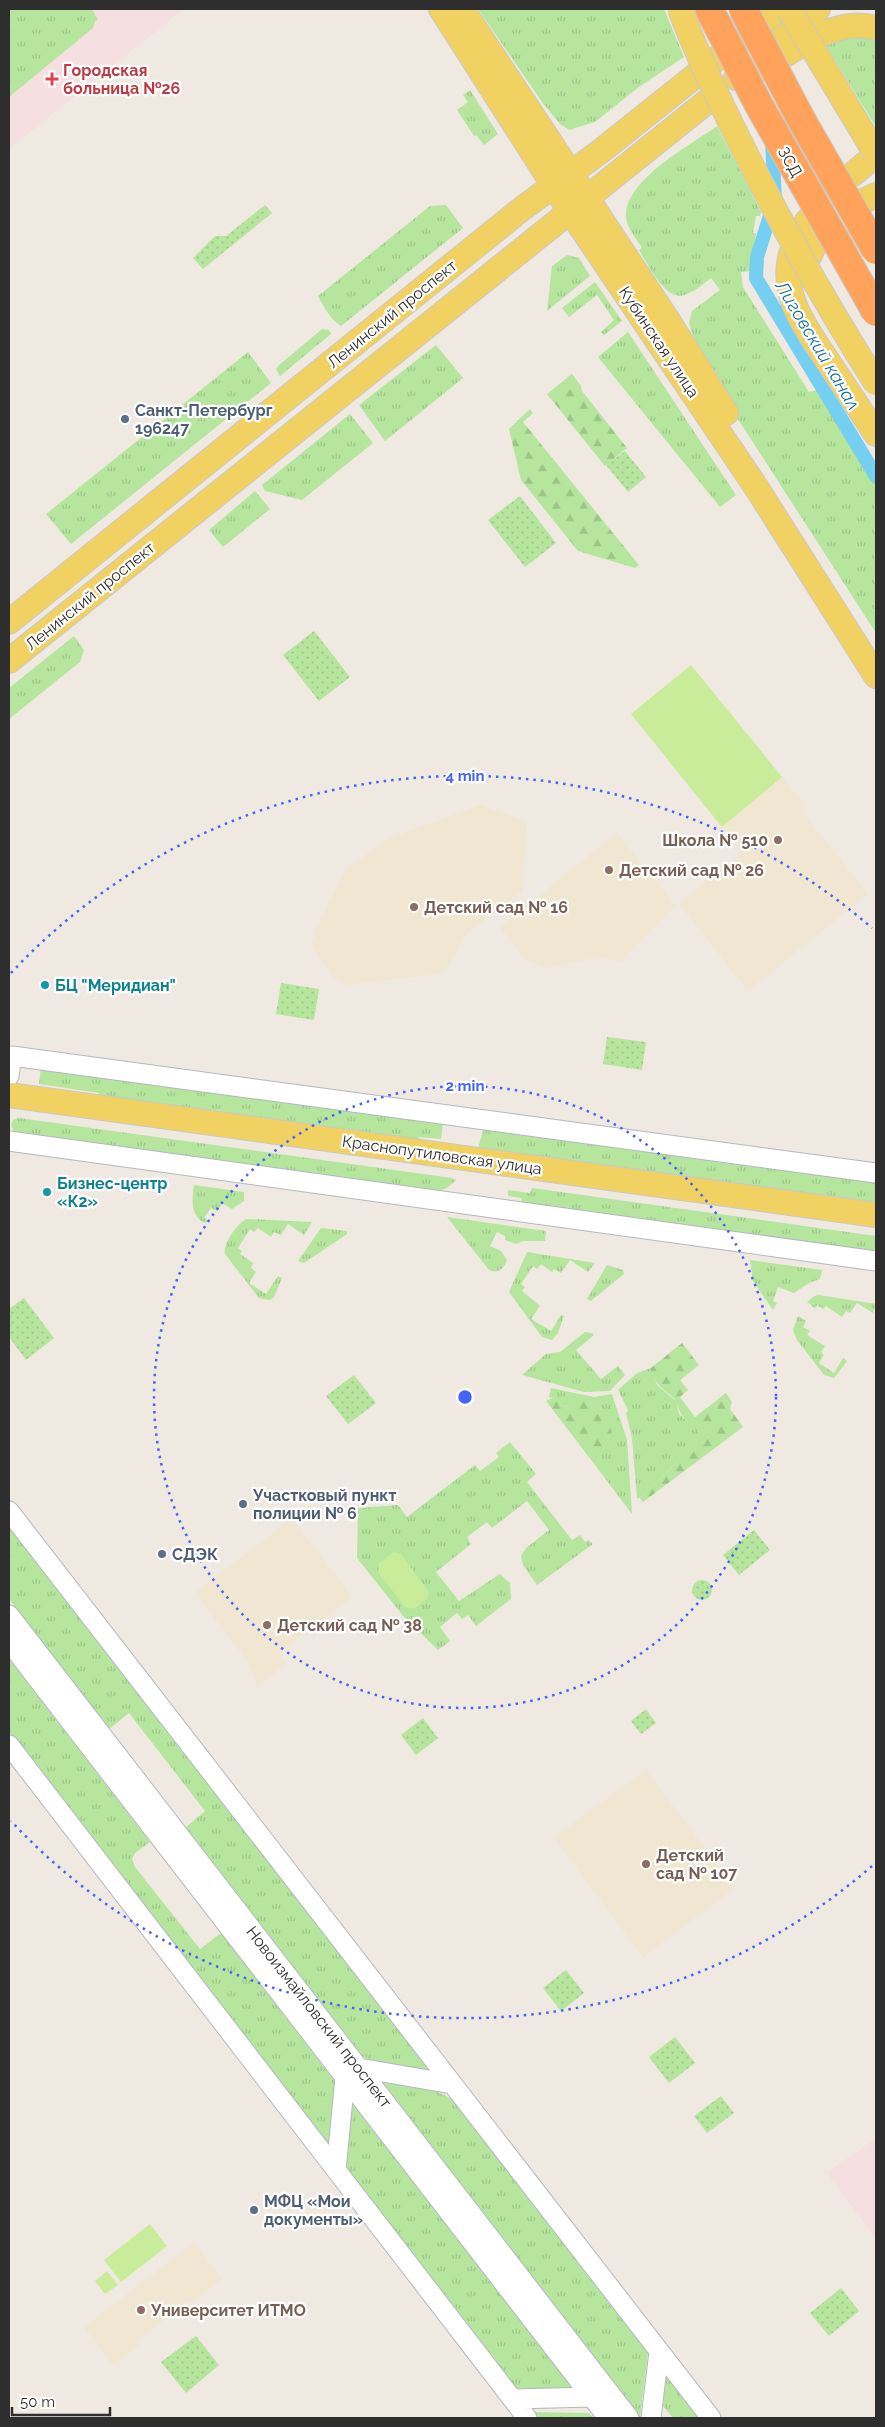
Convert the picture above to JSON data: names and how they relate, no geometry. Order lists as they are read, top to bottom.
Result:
{
  "streets": {
    "highway": ["ЗСД"],
    "main road": ["Ленинский проспект", "Кубинская улица", "Краснопутиловская улица"],
    "street": ["Новоизмайловский проспект"]
  },
  "crossings": [
    ["Ленинский проспект", "Кубинская улица"]
  ],
  "water": ["Лиговский канал"],
  "places": {
    "health": ["Городская больница №26"],
    "other": [
      "Санкт-Петербург 196247",
      "Школа № 510",
      "Детский сад № 26",
      "Детский сад № 16",
      "БЦ \"Меридиан\"",
      "Бизнес-центр «К2»",
      "Участковый пункт полиции № 6",
      "СДЭК",
      "Детский сад № 38",
      "Детский сад № 107",
      "МФЦ «Мои документы»",
      "Университет ИТМО"
    ]
  },
  "scale_bar": "50 m",
  "rings": ["4 min", "2 min"]
}
